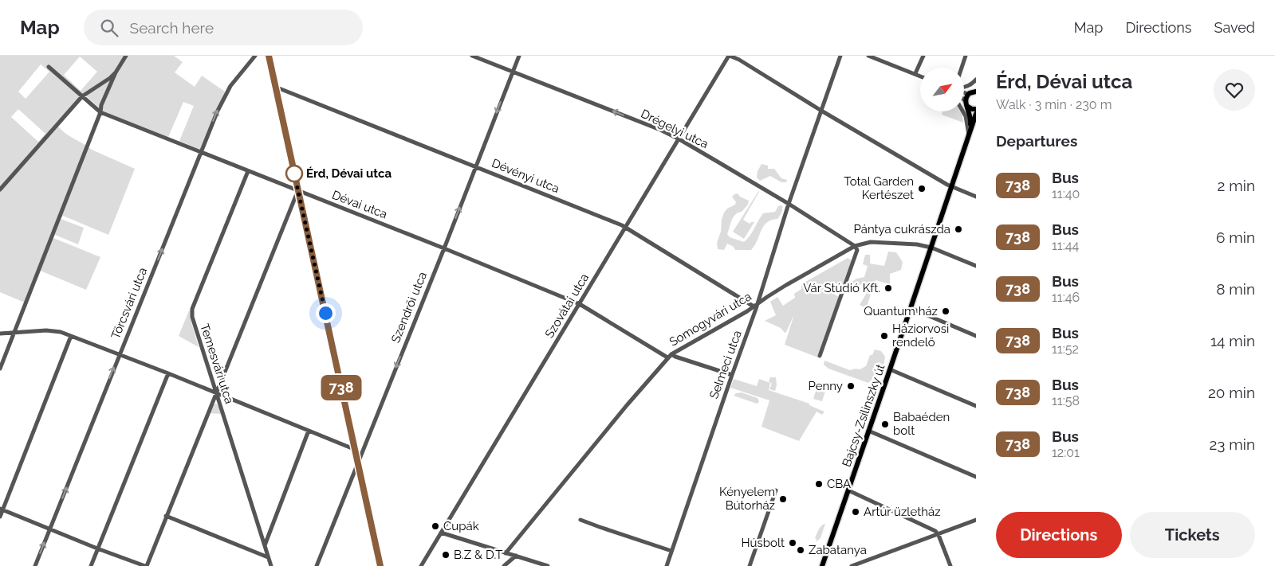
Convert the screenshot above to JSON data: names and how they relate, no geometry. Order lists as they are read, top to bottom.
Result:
{
  "streets": {
    "main road": ["Bajcsy-Zsilinszky út"],
    "street": [
      "Drégelyi utca",
      "Dévényi utca",
      "Dévai utca",
      "Törcsvári utca",
      "Szovátai utca",
      "Szendrői utca",
      "Somogyvári utca",
      "Temesvári utca",
      "Selmeci utca"
    ]
  },
  "crossings": [
    ["Drégelyi utca", "Szovátai utca"],
    ["Drégelyi utca", "Szendrői utca"],
    ["Drégelyi utca", "Somogyvári utca"],
    ["Drégelyi utca", "Selmeci utca"],
    ["Dévényi utca", "Szovátai utca"],
    ["Dévényi utca", "Szendrői utca"],
    ["Dévényi utca", "Somogyvári utca"],
    ["Dévényi utca", "Selmeci utca"],
    ["Dévai utca", "Törcsvári utca"],
    ["Dévai utca", "Szovátai utca"],
    ["Dévai utca", "Szendrői utca"],
    ["Dévai utca", "Somogyvári utca"],
    ["Dévai utca", "Temesvári utca"],
    ["Dévai utca", "Selmeci utca"],
    ["Somogyvári utca", "Selmeci utca"],
    ["Somogyvári utca", "Bajcsy-Zsilinszky út"]
  ],
  "one_way": ["Drégelyi utca", "Törcsvári utca"],
  "places": [
    "Érd, Dévai utca",
    "Total Garden Kertészet",
    "Pántya cukrászda",
    "Vár Stúdió Kft.",
    "Quantum ház",
    "Háziorvosi rendelő",
    "Penny",
    "Babaéden bolt",
    "CBA",
    "Kényelem Bútorház",
    "Artúr üzletház",
    "Cupák",
    "Húsbolt",
    "Zabatanya",
    "B.Z & D.T"
  ],
  "lines": ["bus line 738"],
  "north": "top right",
  "page": {
    "header": "Map",
    "search": "Search here",
    "nav": ["Map", "Directions", "Saved"],
    "on_map": "738",
    "heading": [
      ["Érd, Dévai utca", "Walk · 3 min · 230 m"],
      "Departures"
    ],
    "list": [
      {
        "mark": "738",
        "name": "Bus",
        "note": "11:40",
        "value": "2 min"
      },
      {
        "mark": "738",
        "name": "Bus",
        "note": "11:44",
        "value": "6 min"
      },
      {
        "mark": "738",
        "name": "Bus",
        "note": "11:46",
        "value": "8 min"
      },
      {
        "mark": "738",
        "name": "Bus",
        "note": "11:52",
        "value": "14 min"
      },
      {
        "mark": "738",
        "name": "Bus",
        "note": "11:58",
        "value": "20 min"
      },
      {
        "mark": "738",
        "name": "Bus",
        "note": "12:01",
        "value": "23 min"
      }
    ],
    "buttons": ["Directions", "Tickets"]
  }
}
